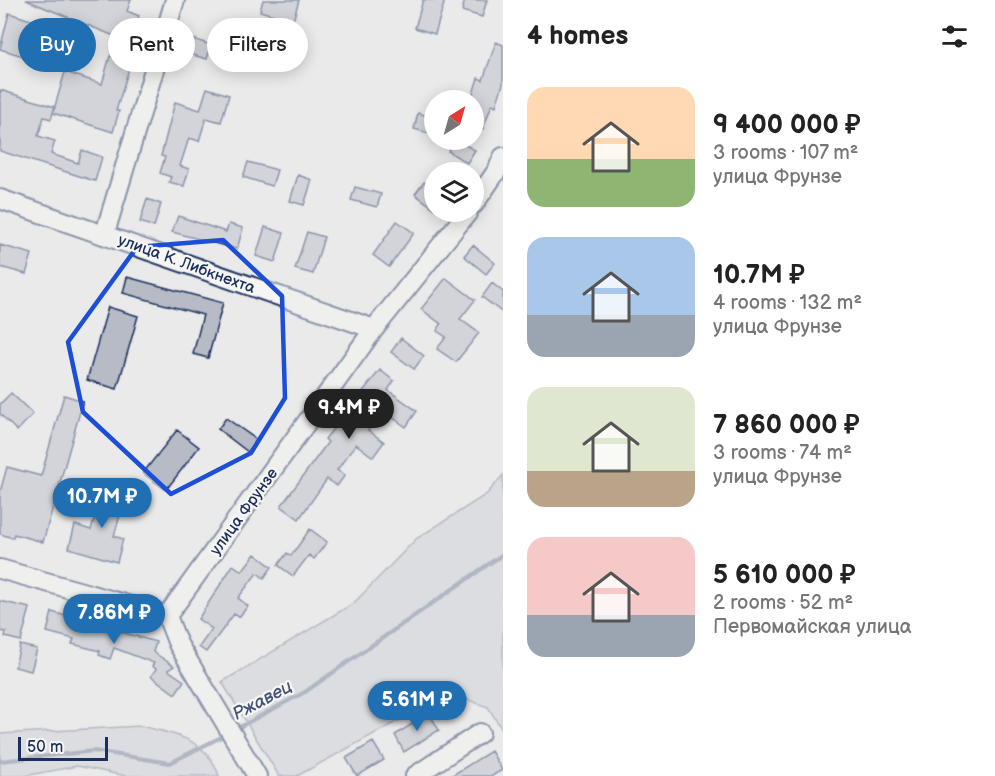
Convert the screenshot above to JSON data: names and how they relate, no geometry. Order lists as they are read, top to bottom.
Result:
{
  "streets": {
    "street": ["улица К. Либкнехта", "улица Фрунзе"]
  },
  "crossings": [
    ["улица К. Либкнехта", "улица Фрунзе"]
  ],
  "water": ["Ржавец"],
  "scale_bar": "50 m",
  "north": "top right",
  "page": {
    "heading": "4 homes",
    "chip": ["Buy", "Rent", "Filters"],
    "list": [
      {
        "name": "9 400 000 ₽",
        "note": "3 rooms · 107 m² · улица Фрунзе"
      },
      {
        "name": "10.7M ₽",
        "note": "4 rooms · 132 m² · улица Фрунзе"
      },
      {
        "name": "7 860 000 ₽",
        "note": "3 rooms · 74 m² · улица Фрунзе"
      },
      {
        "name": "5 610 000 ₽",
        "note": "2 rooms · 52 m² · Первомайская улица"
      }
    ],
    "price": [
      "9.4M ₽",
      "10.7M ₽",
      "7.86M ₽",
      "5.61M ₽"
    ],
    "scale": "50 m"
  }
}
